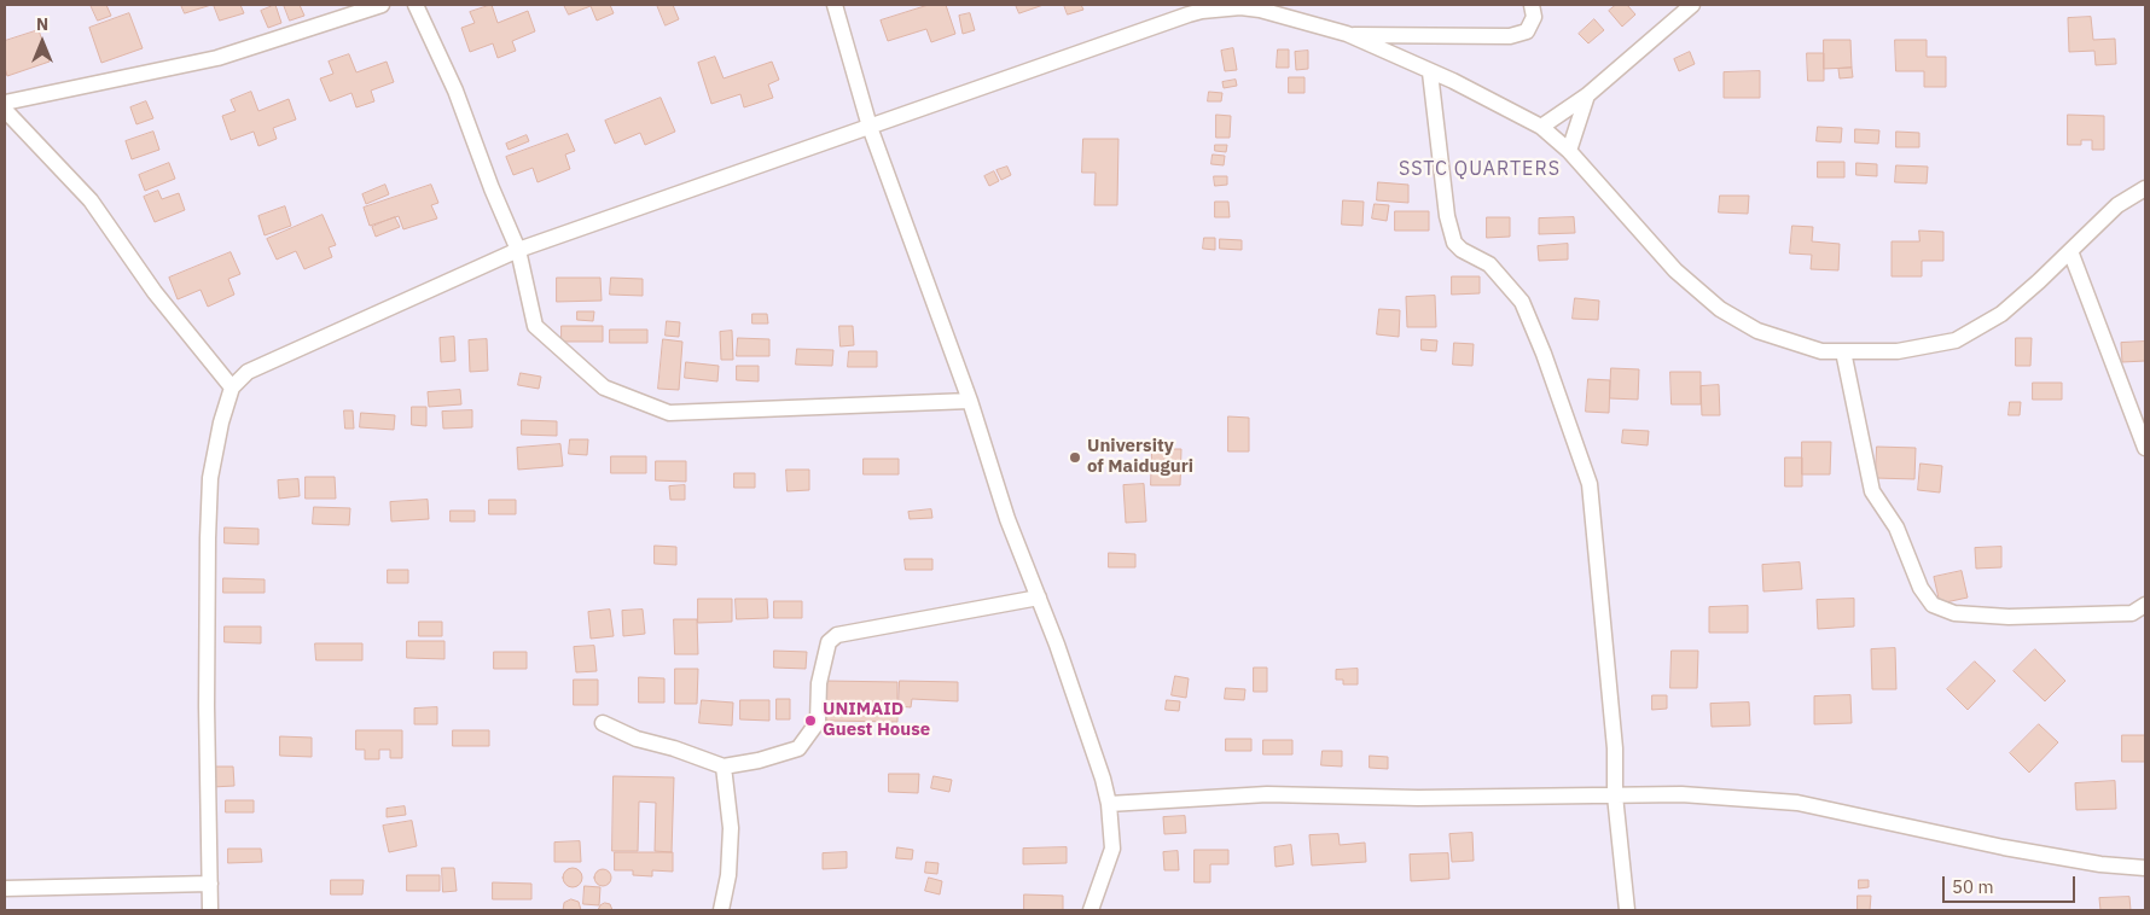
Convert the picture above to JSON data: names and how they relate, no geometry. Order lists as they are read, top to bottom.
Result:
{
  "districts": ["SSTC QUARTERS"],
  "places": ["University of Maiduguri", "UNIMAID Guest House"],
  "scale_bar": "50 m",
  "north": "top"
}
